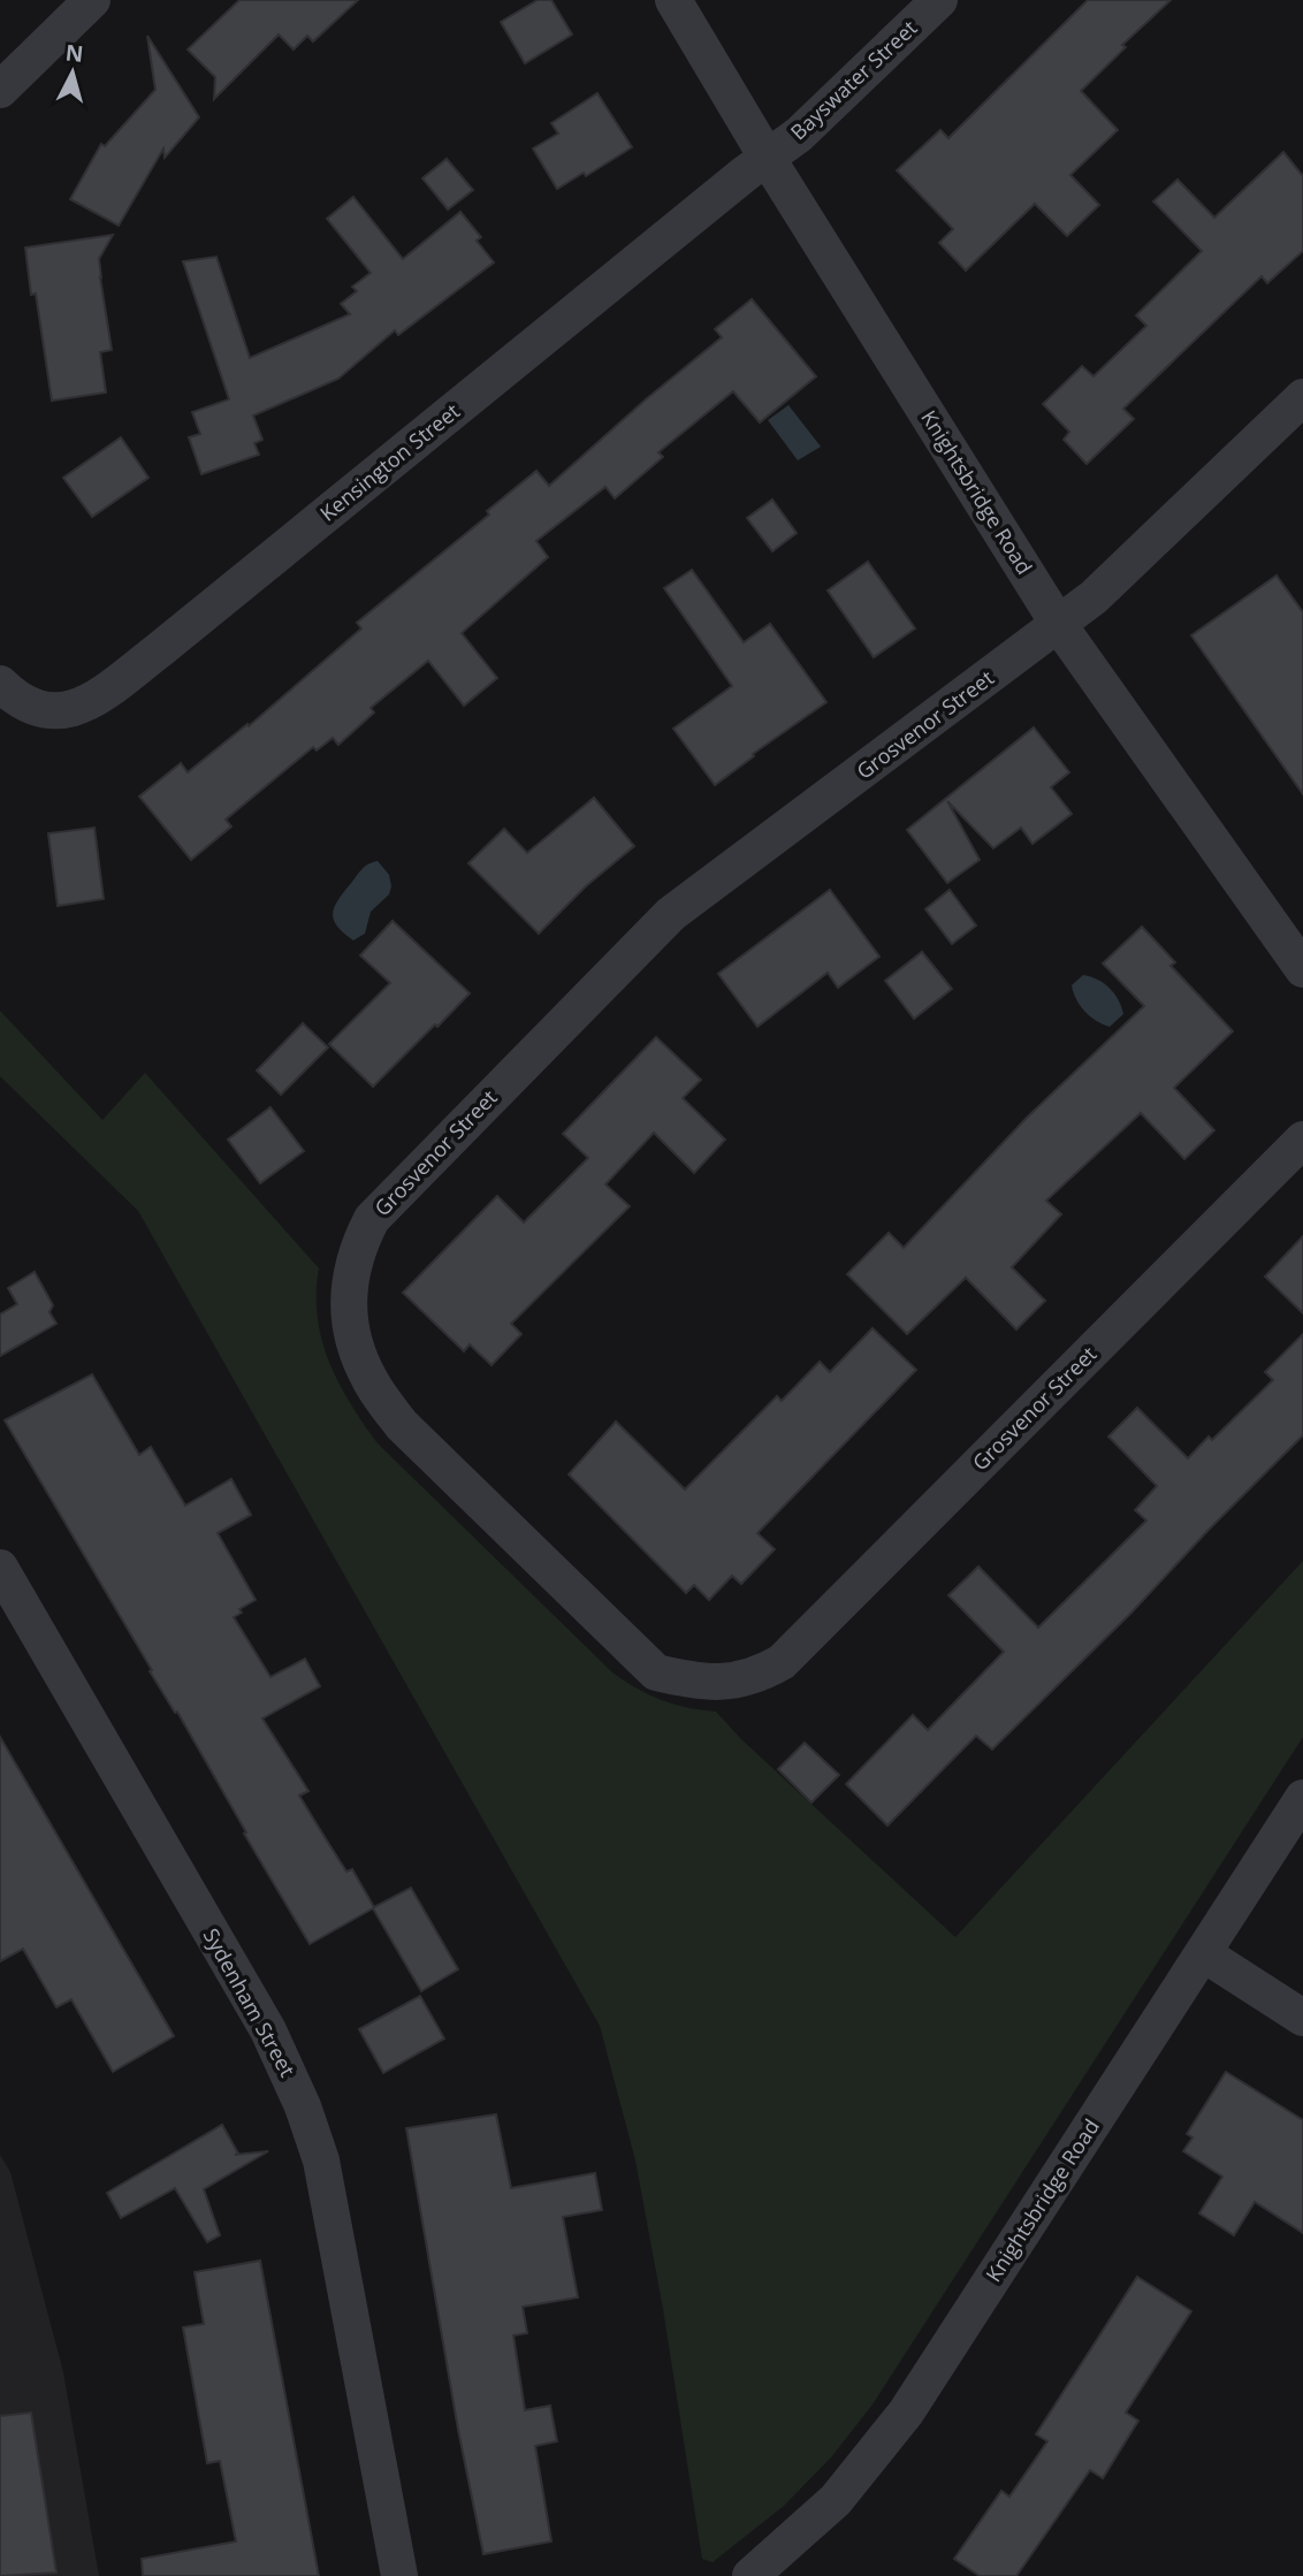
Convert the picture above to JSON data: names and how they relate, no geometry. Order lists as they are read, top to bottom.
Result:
{
  "streets": {
    "street": [
      "Bayswater Street",
      "Kensington Street",
      "Knightsbridge Road",
      "Grosvenor Street",
      "Sydenham Street"
    ]
  },
  "crossings": [
    ["Bayswater Street", "Kensington Street"],
    ["Bayswater Street", "Knightsbridge Road"],
    ["Kensington Street", "Knightsbridge Road"],
    ["Knightsbridge Road", "Grosvenor Street"]
  ],
  "north": "top"
}
